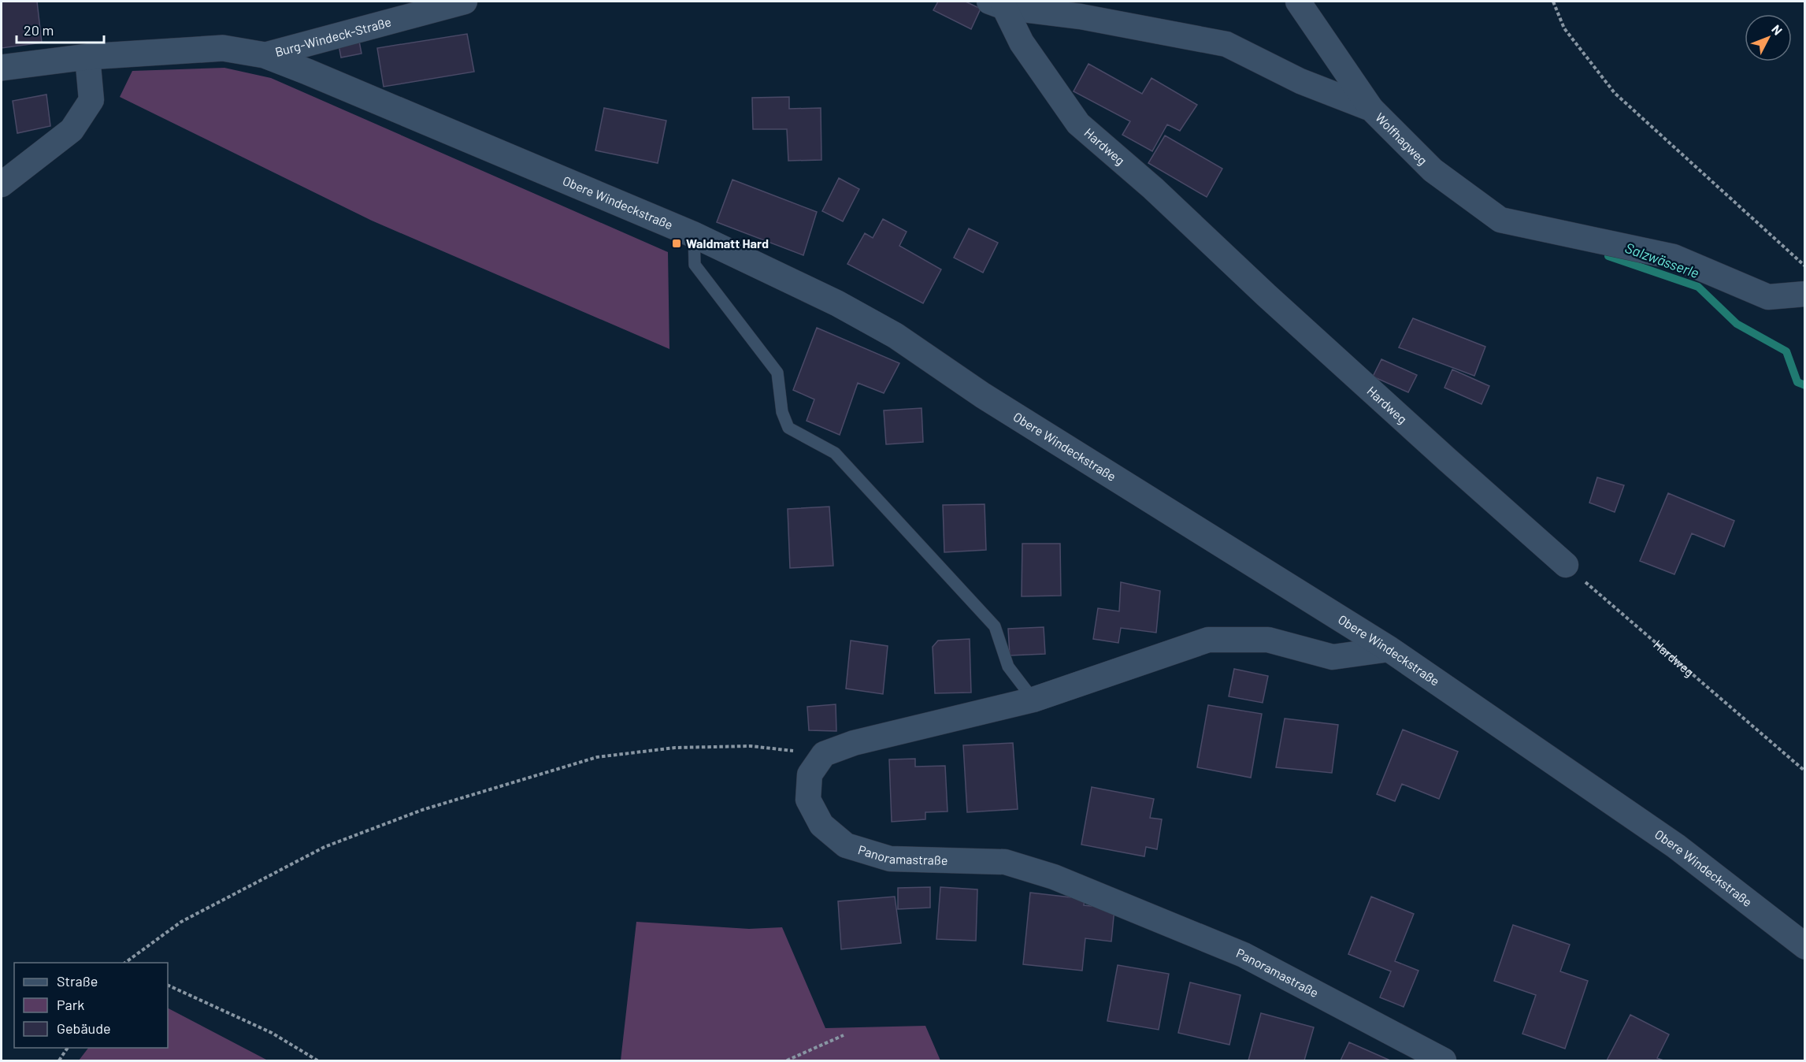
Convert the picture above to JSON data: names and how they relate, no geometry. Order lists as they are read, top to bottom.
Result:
{
  "streets": {
    "street": [
      "Burg-Windeck-Straße",
      "Wolfhagweg",
      "Hardweg",
      "Obere Windeckstraße",
      "Panoramastraße"
    ]
  },
  "crossings": [
    ["Burg-Windeck-Straße", "Obere Windeckstraße"],
    ["Wolfhagweg", "Hardweg"]
  ],
  "water": ["Salzwässerle"],
  "places": {
    "transit": ["Waldmatt Hard"]
  },
  "legend": ["Straße", "Park", "Gebäude"],
  "scale_bar": "20 m",
  "north": "top right"
}
